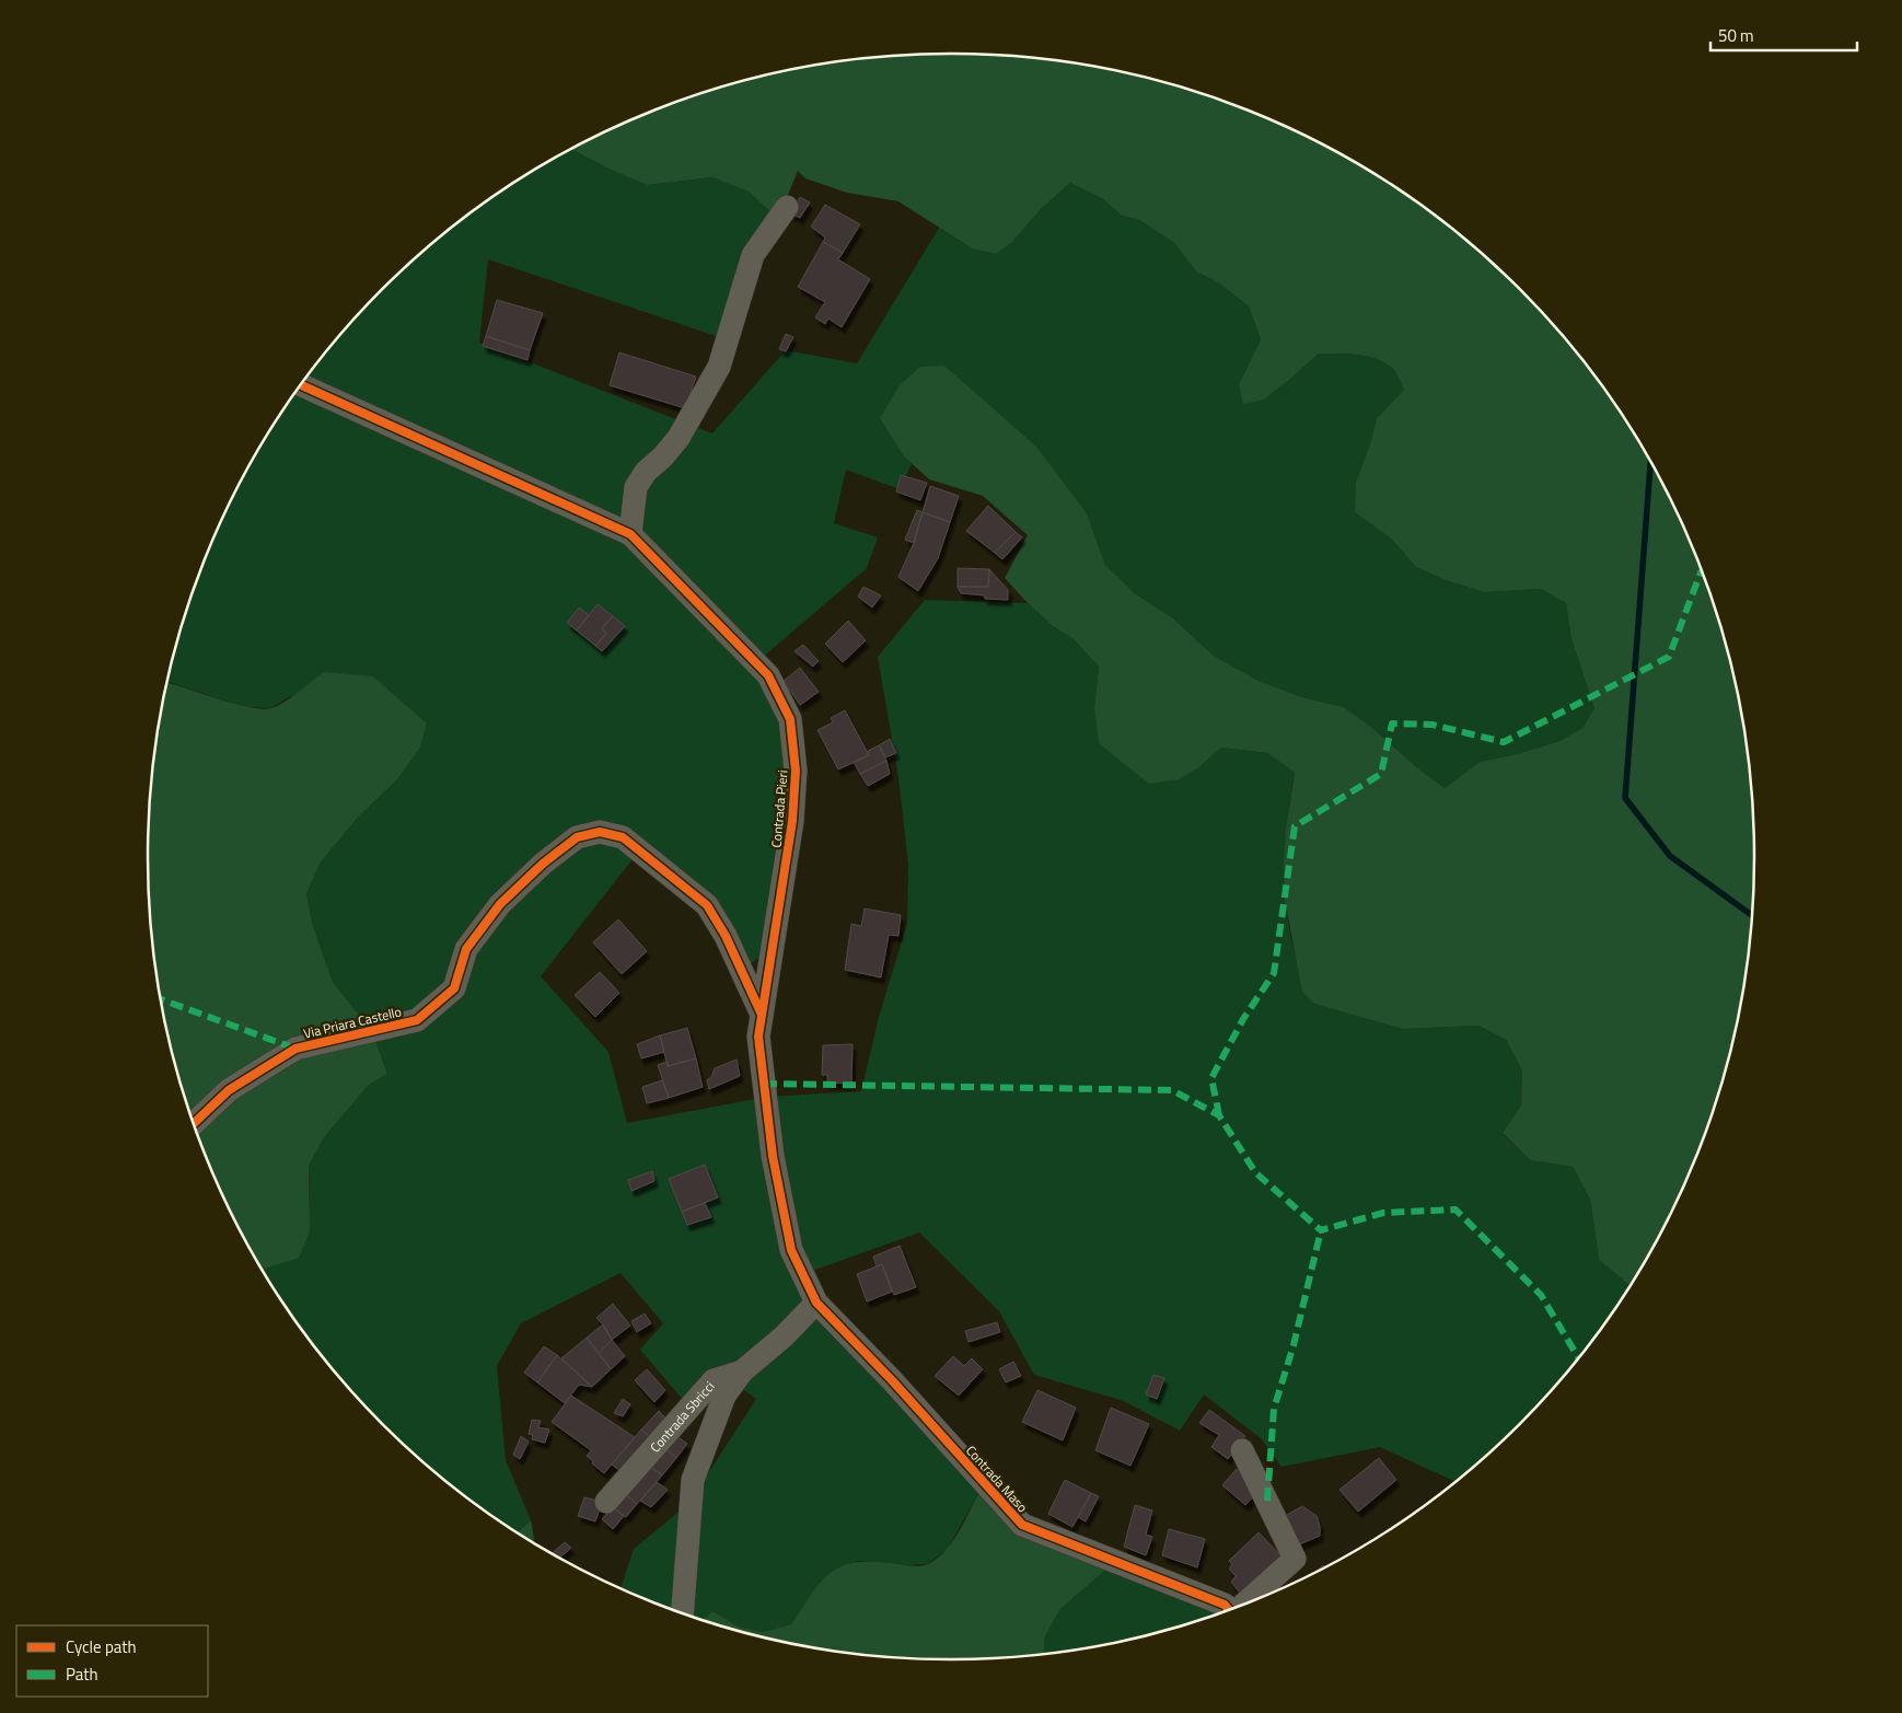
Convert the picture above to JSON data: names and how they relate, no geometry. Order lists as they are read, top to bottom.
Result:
{
  "streets": {
    "street": [
      "Contrada Pieri",
      "Via Priara Castello",
      "Contrada Sbricci",
      "Contrada Maso"
    ]
  },
  "crossings": [
    ["Contrada Pieri", "Via Priara Castello"],
    ["Contrada Pieri", "Contrada Maso"],
    ["Via Priara Castello", "Contrada Maso"],
    ["Contrada Sbricci", "Contrada Maso"]
  ],
  "legend": ["Cycle path", "Path"],
  "scale_bar": "50 m"
}
